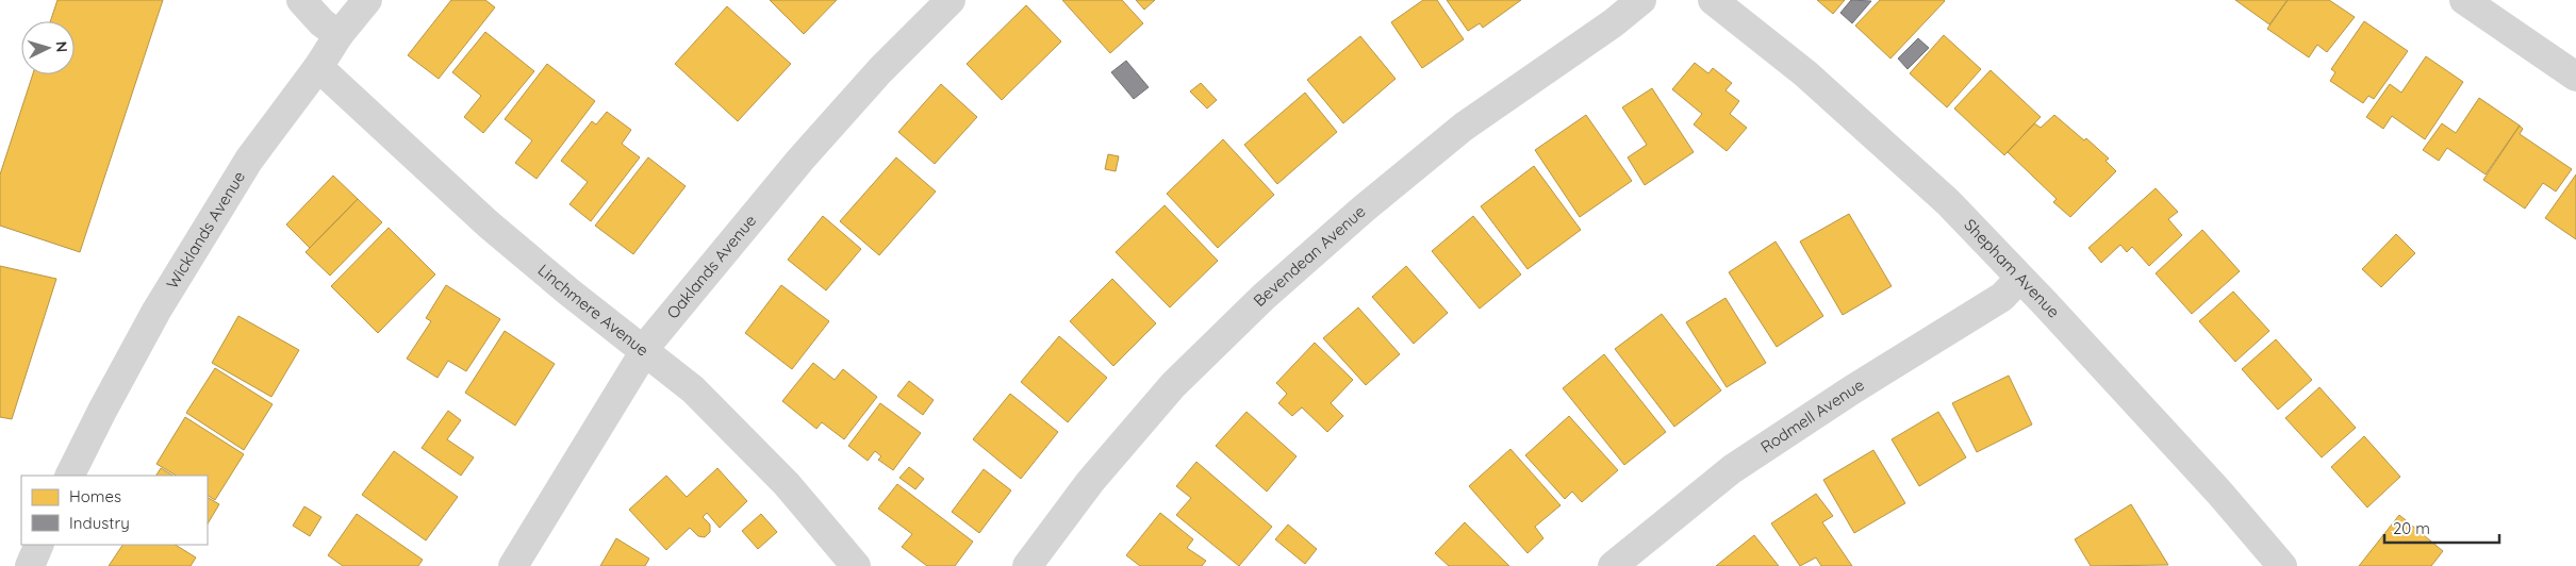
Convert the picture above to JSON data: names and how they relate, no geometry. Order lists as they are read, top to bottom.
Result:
{
  "streets": {
    "street": [
      "Wicklands Avenue",
      "Bevendean Avenue",
      "Oaklands Avenue",
      "Shepham Avenue",
      "Linchmere Avenue",
      "Rodmell Avenue"
    ]
  },
  "crossings": [
    ["Wicklands Avenue", "Linchmere Avenue"],
    ["Oaklands Avenue", "Linchmere Avenue"],
    ["Shepham Avenue", "Rodmell Avenue"]
  ],
  "legend": ["Homes", "Industry"],
  "scale_bar": "20 m",
  "north": "right"
}
